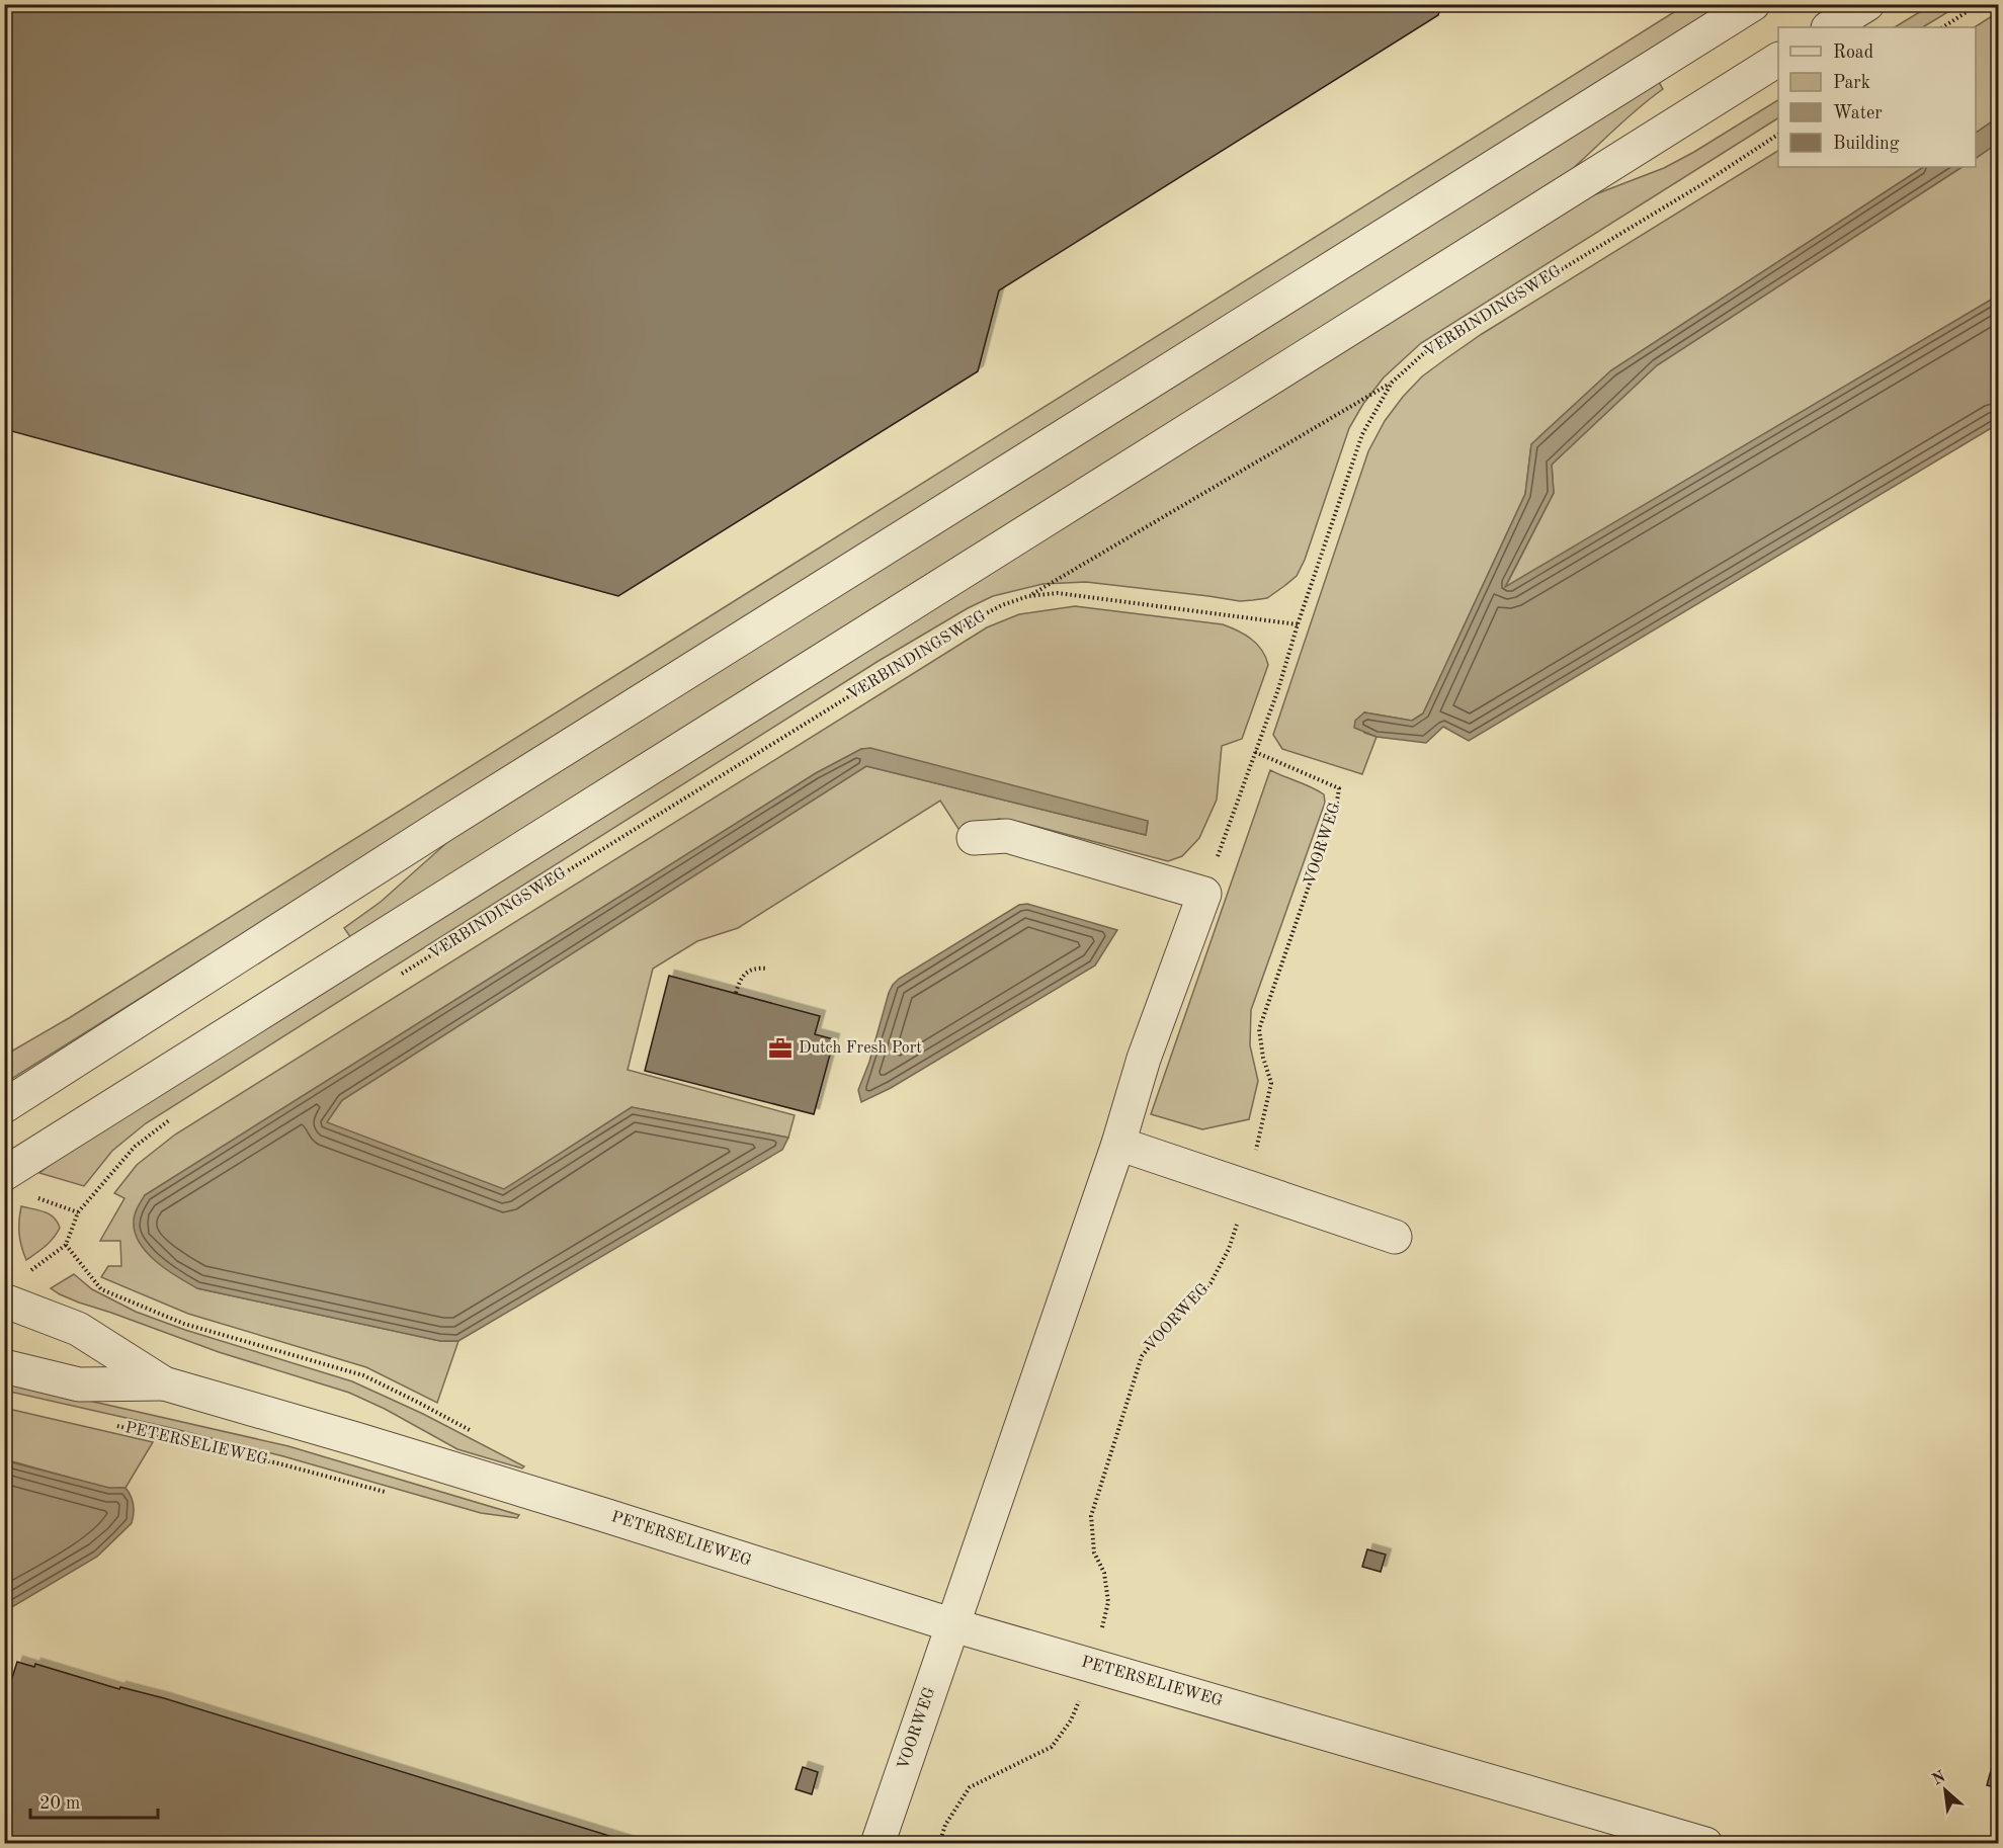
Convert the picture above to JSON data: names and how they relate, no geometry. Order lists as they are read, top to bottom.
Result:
{
  "streets": {
    "street": ["VOORWEG", "PETERSELIEWEG"],
    "path": ["VERBINDINGSWEG"]
  },
  "crossings": [
    ["VOORWEG", "PETERSELIEWEG"]
  ],
  "places": {
    "office": ["Dutch Fresh Port"]
  },
  "legend": [
    "Road",
    "Park",
    "Water",
    "Building"
  ],
  "scale_bar": "20 m",
  "north": "top left"
}
